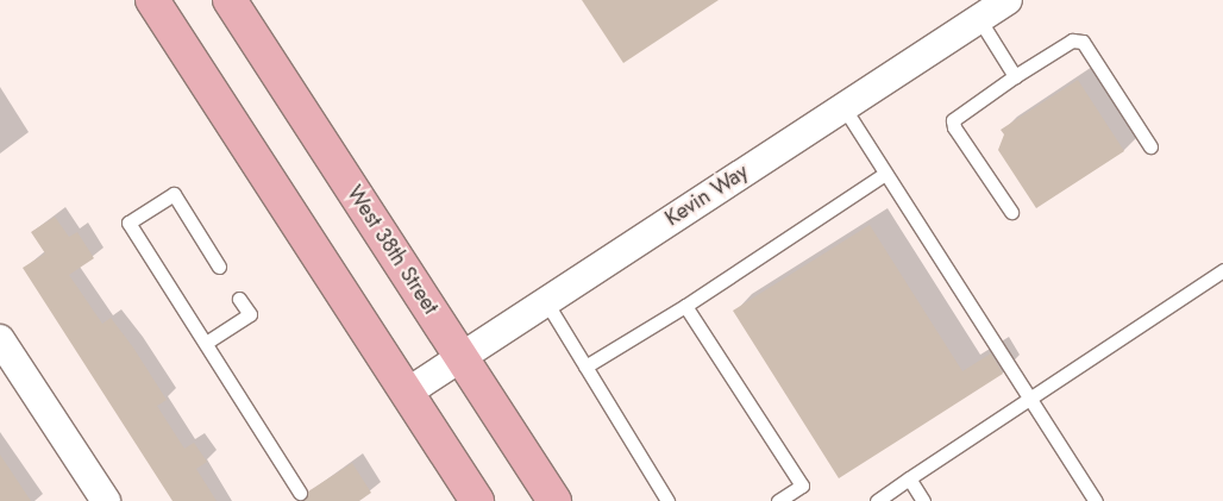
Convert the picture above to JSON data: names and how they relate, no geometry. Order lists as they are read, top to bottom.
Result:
{
  "streets": {
    "main road": ["West 38th Street"],
    "street": ["Kevin Way"]
  },
  "crossings": [
    ["Kevin Way", "West 38th Street"]
  ]
}
